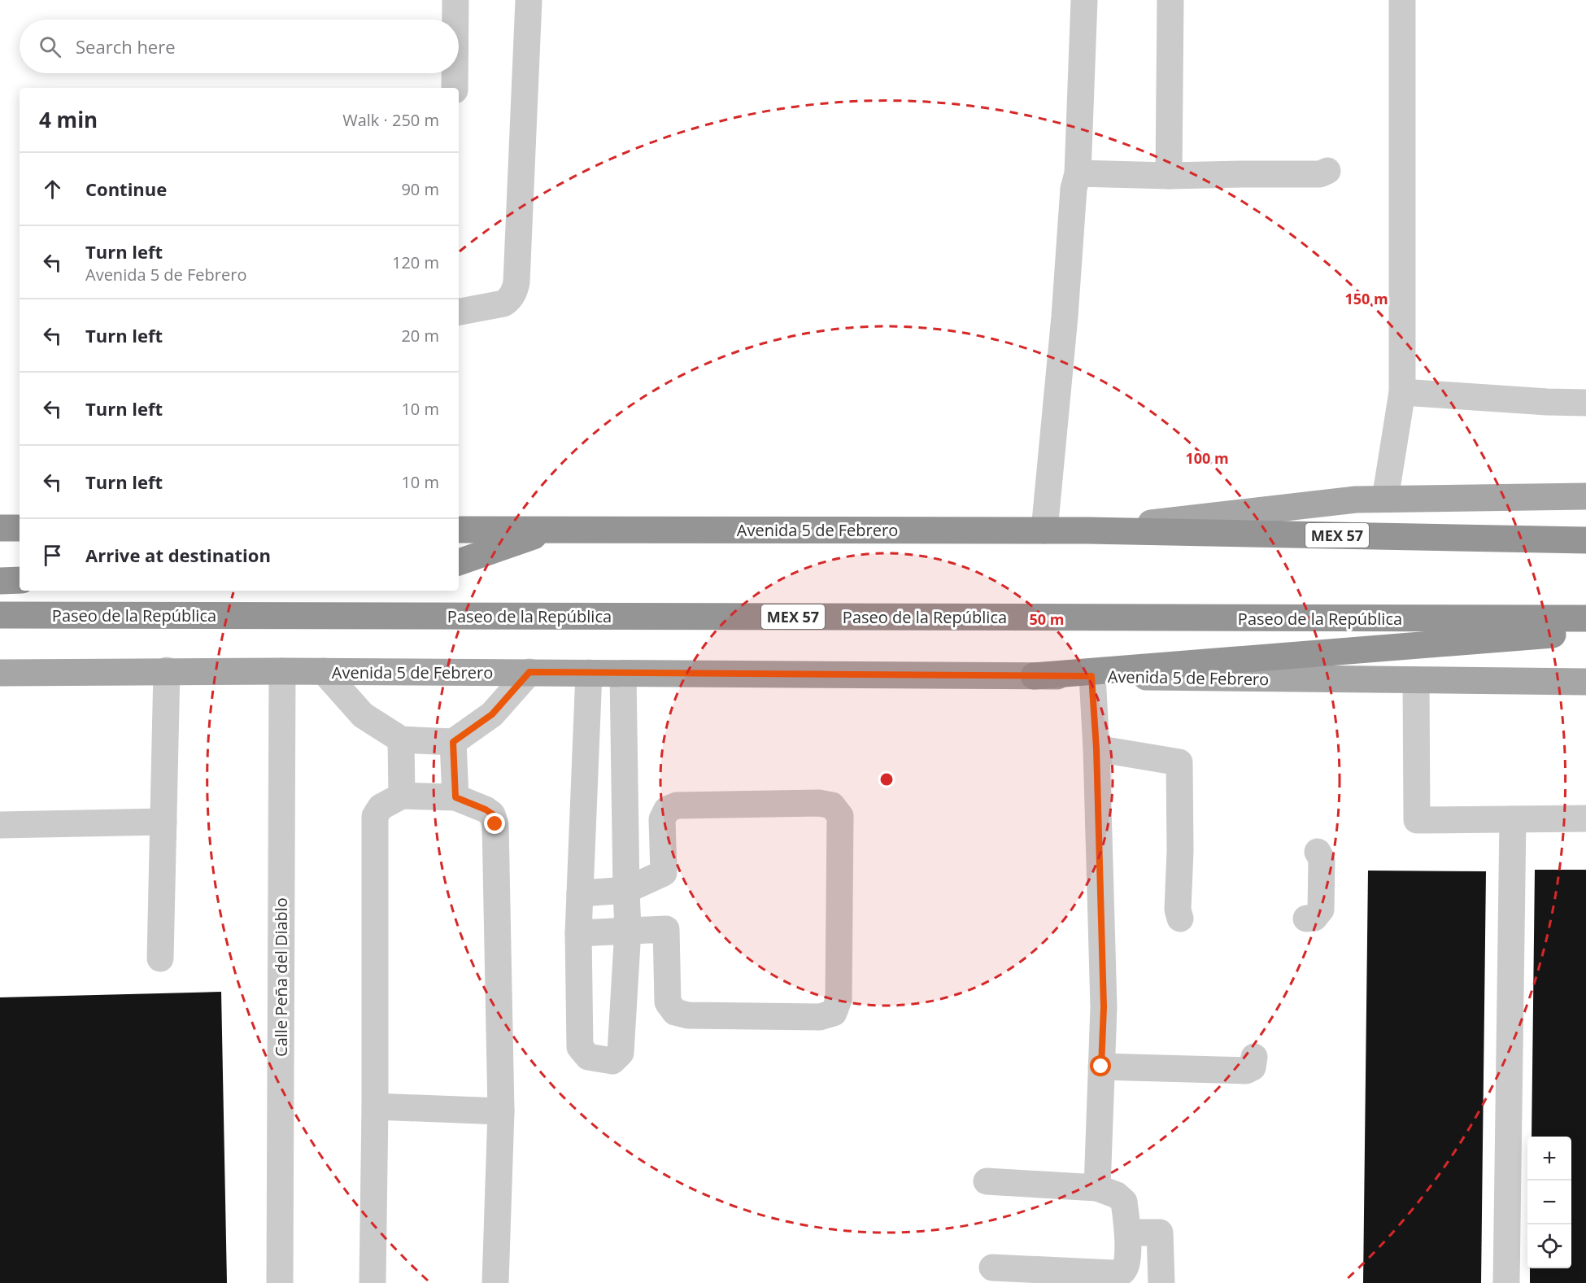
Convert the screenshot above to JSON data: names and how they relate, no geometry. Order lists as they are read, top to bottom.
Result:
{
  "streets": {
    "highway": ["Avenida 5 de Febrero", "MEX 57", "Paseo de la República"],
    "street": ["Calle Peña del Diablo"]
  },
  "crossings": [
    ["Avenida 5 de Febrero", "MEX 57"],
    ["Avenida 5 de Febrero", "Calle Peña del Diablo"]
  ],
  "page": {
    "search": "Search here",
    "heading": ["4 min", "Walk · 250 m"],
    "list": [
      ["Continue", "90 m"],
      ["Turn left", "Avenida 5 de Febrero", "120 m"],
      ["Turn left", "20 m"],
      ["Turn left", "10 m"],
      ["Turn left", "10 m"],
      "Arrive at destination"
    ],
    "map_buttons": ["+", "−"]
  },
  "rings": ["150 m", "100 m", "50 m"]
}
